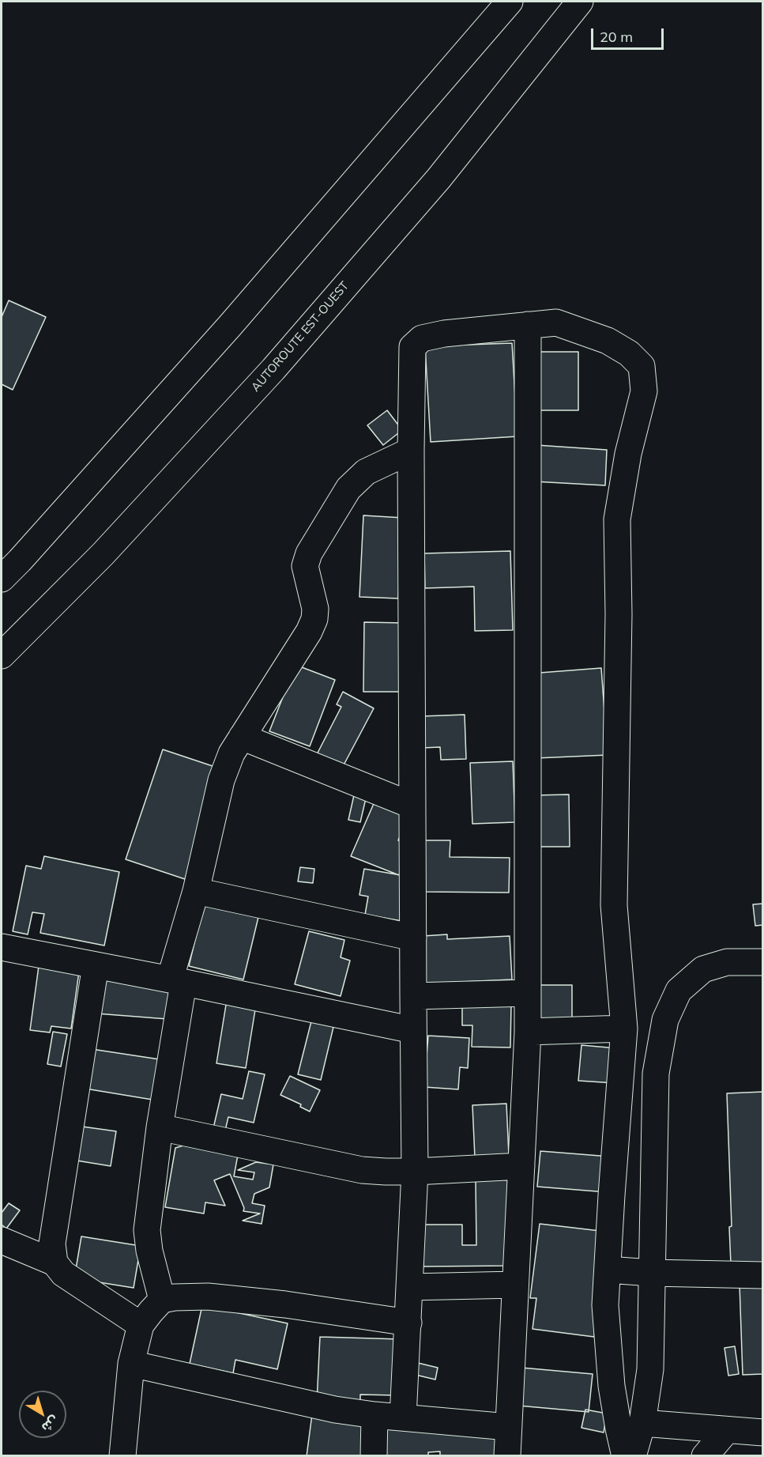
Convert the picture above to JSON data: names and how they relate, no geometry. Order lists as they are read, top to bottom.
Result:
{
  "streets": {
    "main road": ["AUTOROUTE EST-OUEST"]
  },
  "scale_bar": "20 m",
  "north": "bottom right"
}
